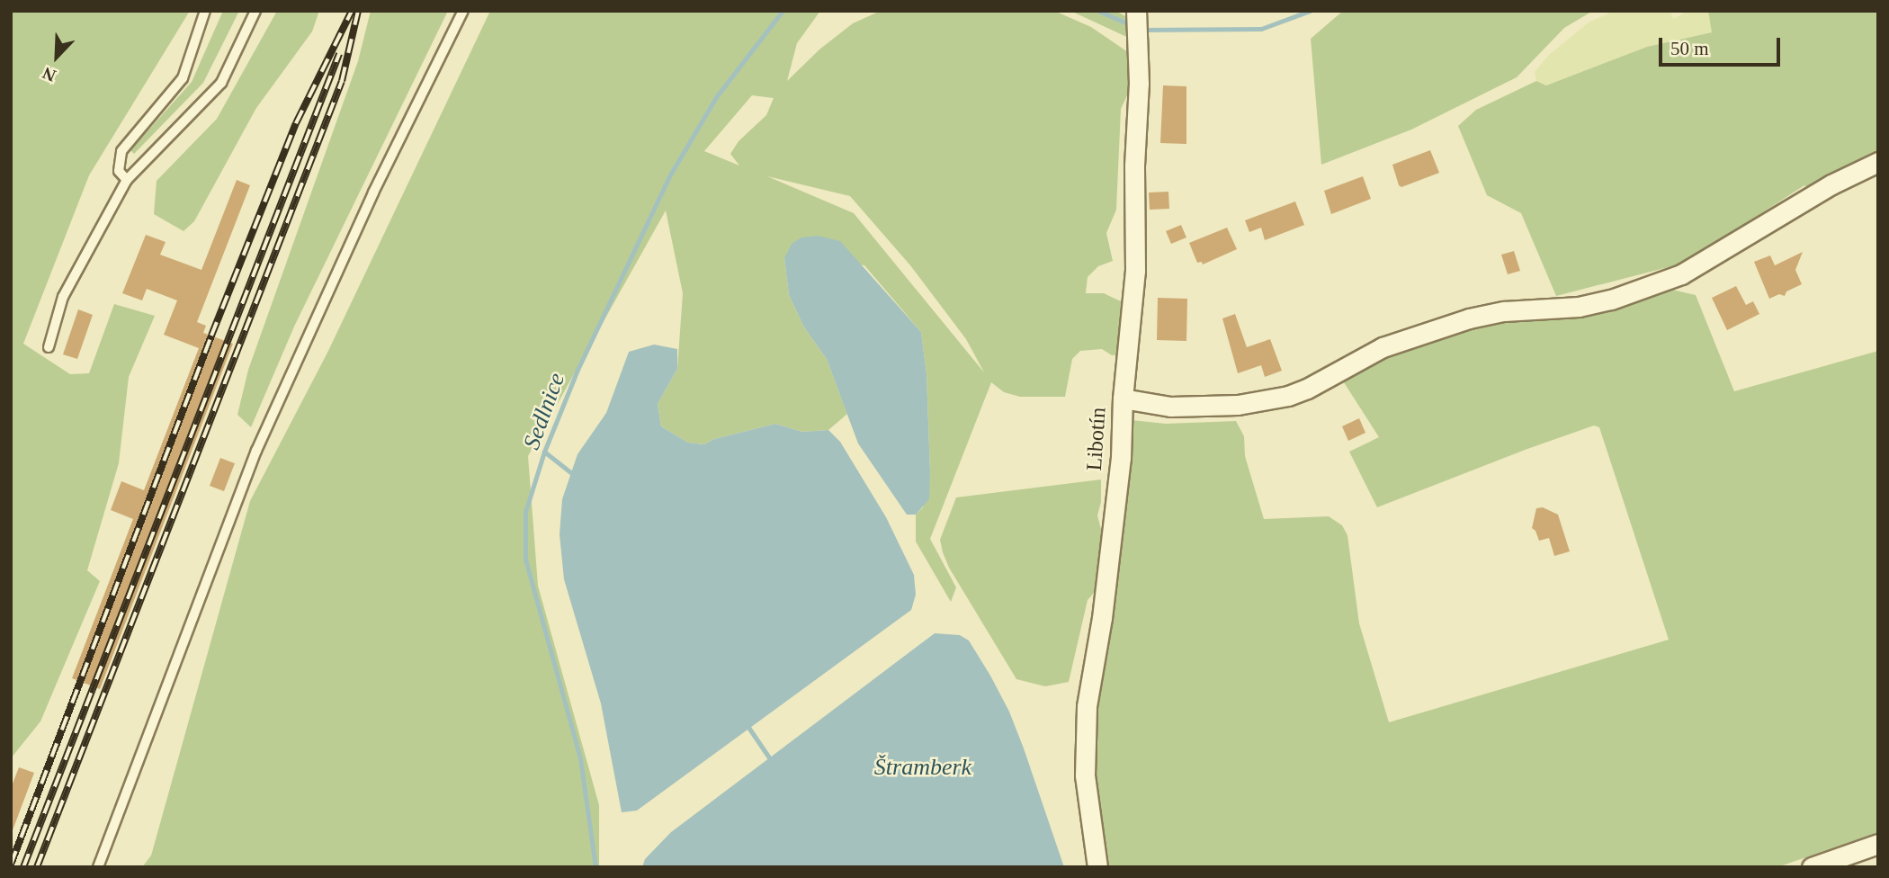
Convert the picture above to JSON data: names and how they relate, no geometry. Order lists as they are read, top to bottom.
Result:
{
  "streets": {
    "street": ["Libotín"]
  },
  "water": ["Sedlnice", "Štramberk"],
  "scale_bar": "50 m",
  "north": "bottom left"
}
